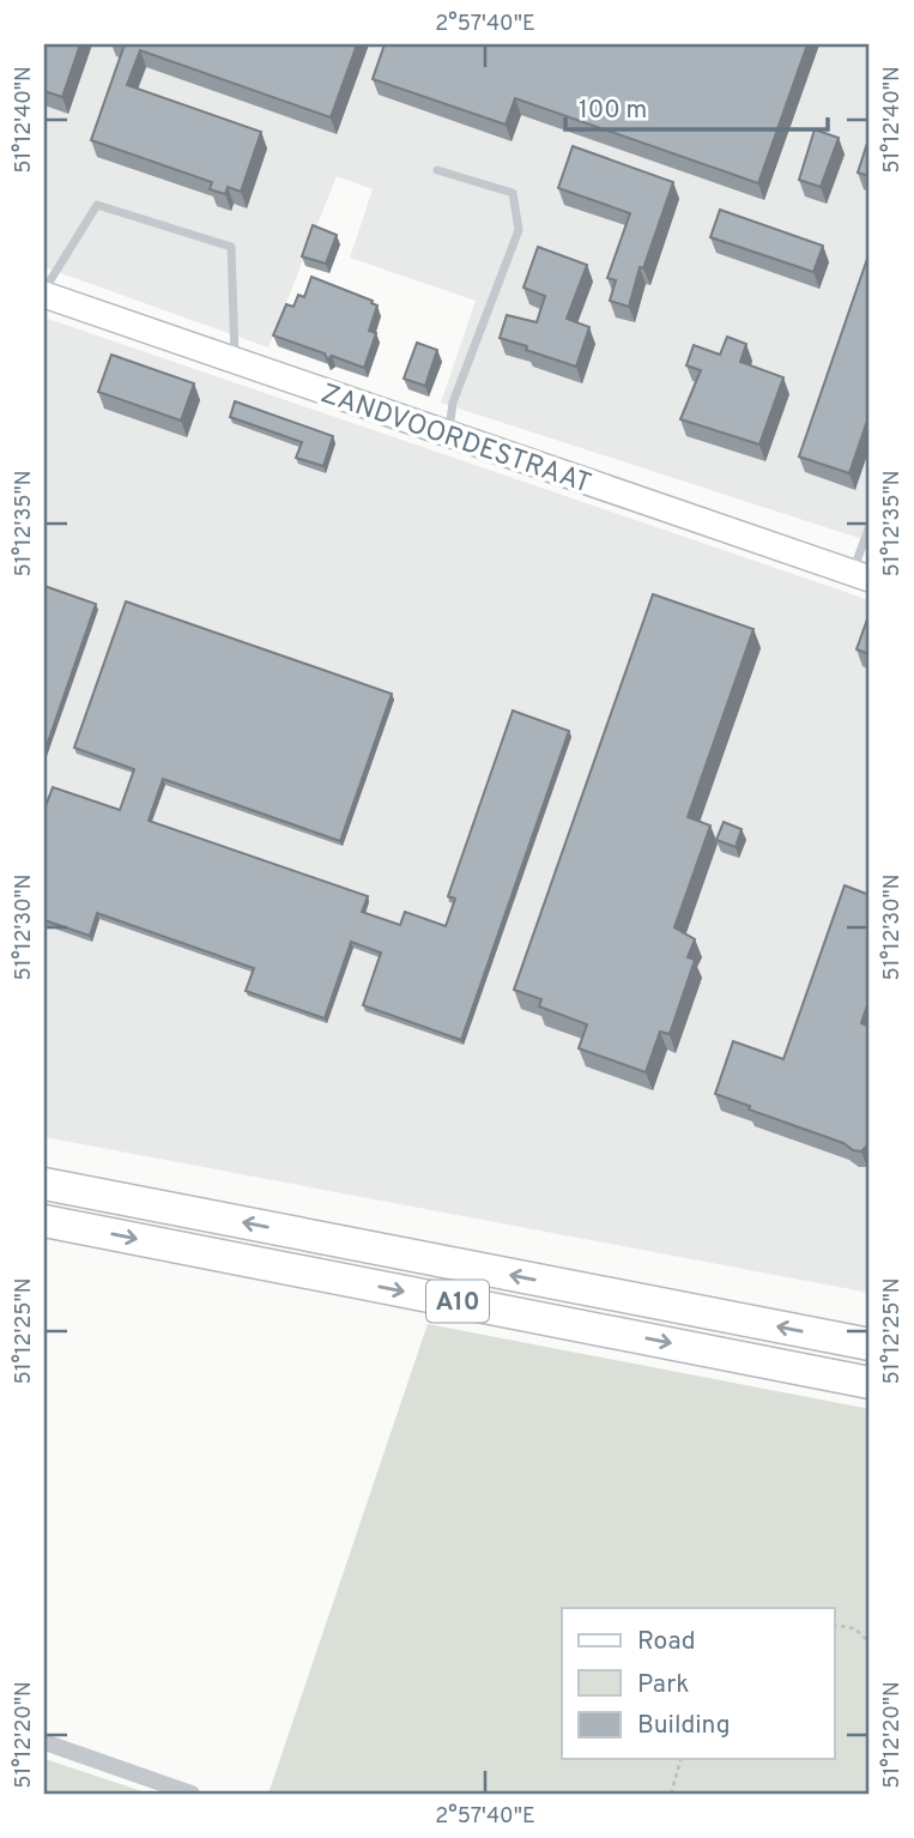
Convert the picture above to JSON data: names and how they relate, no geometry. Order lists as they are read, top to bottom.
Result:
{
  "streets": {
    "highway": ["A10"],
    "main road": ["ZANDVOORDESTRAAT"]
  },
  "legend": ["Road", "Park", "Building"],
  "scale_bar": "100 m",
  "coordinates": [
    "2°57'40\"E",
    "51°12'40\"N",
    "51°12'35\"N",
    "51°12'30\"N",
    "51°12'25\"N",
    "51°12'20\"N"
  ]
}
